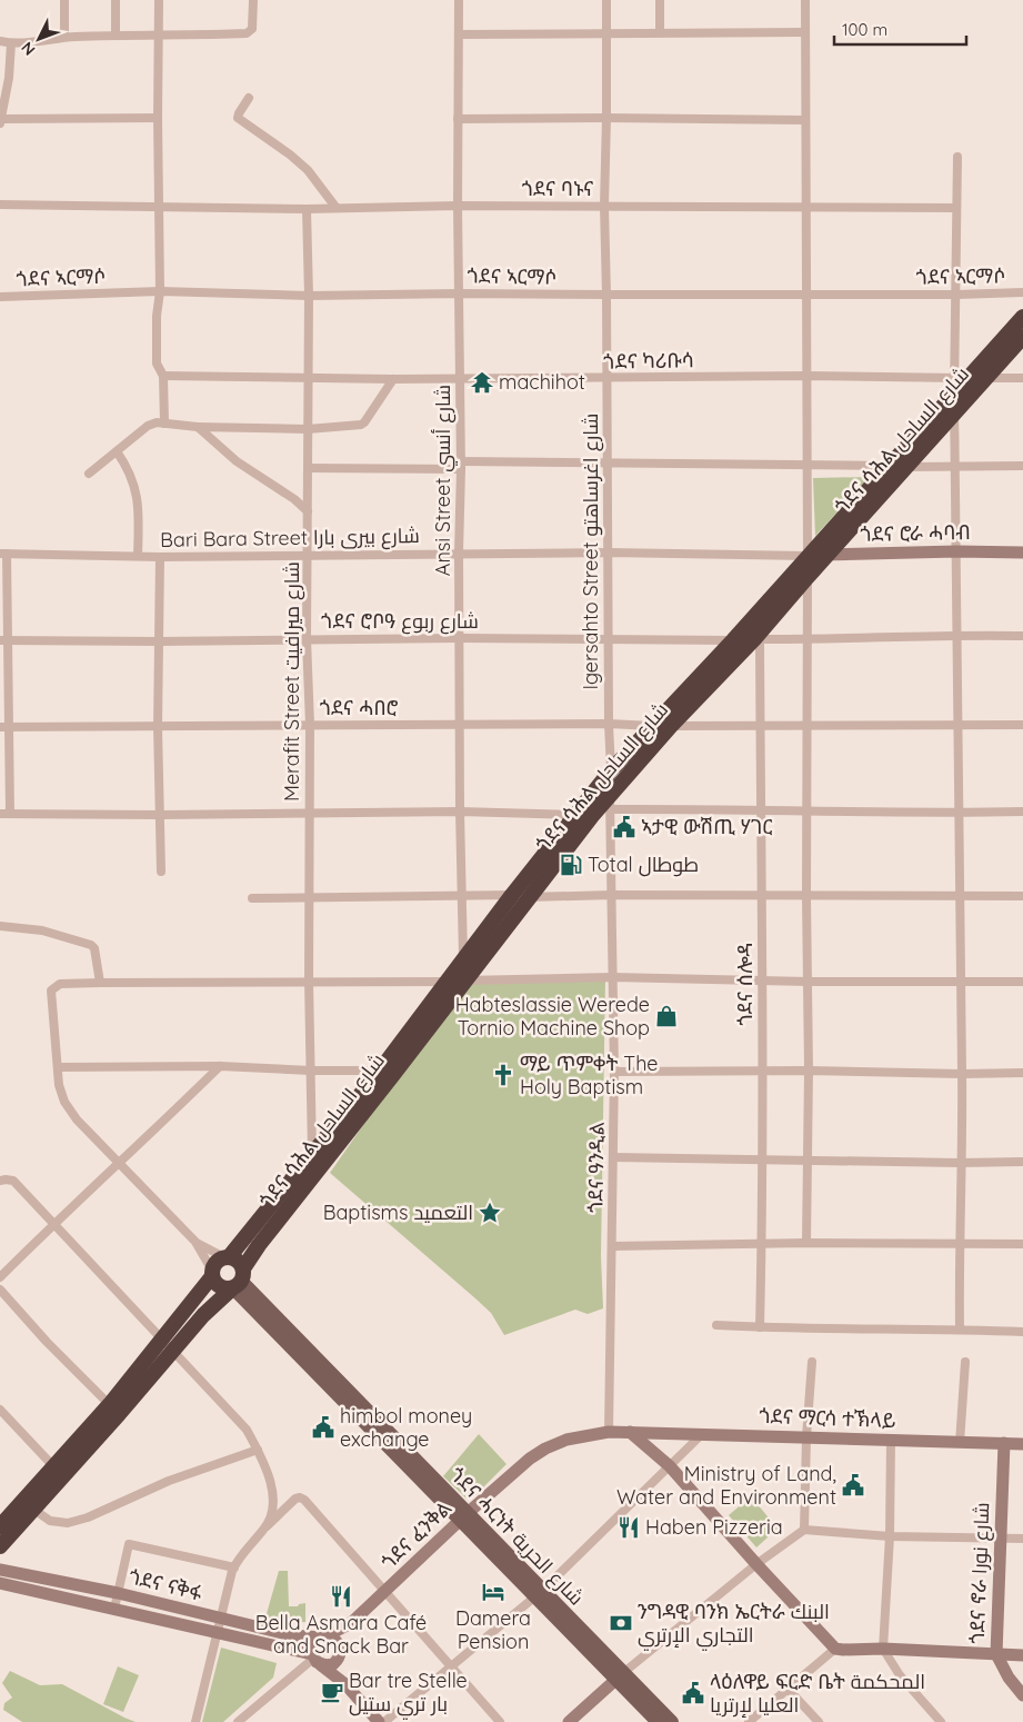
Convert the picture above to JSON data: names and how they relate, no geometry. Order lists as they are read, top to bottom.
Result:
{
  "streets": {
    "highway": ["ጎደና ሳሕል شارع الساحل"],
    "main road": [
      "ጎደና ሮራ ሓባብ",
      "ጎደና ማርሳ ተኽላይ",
      "ጎደና ፈንቅል",
      "ጎደና ሓርነት شارع الحرية",
      "ጎደና ኖራ شارع نورا",
      "ጎደና ናቅፋ"
    ],
    "street": [
      "ጎደና ባኑና",
      "ጎደና ኣርማሶ",
      "ጎደና ካሪቡሳ",
      "Ansi Street شارع أنسي",
      "Bari Bara Street شارع بيرى بارا",
      "Igersahto Street شارع اغرساهتو",
      "ጎደና ሮቦዓ شارع ربوع",
      "Merafit Street شارع ميرافيت",
      "ጎደና ሓበሮ",
      "ጎደና ሰሎዳ",
      "ጎደና ዓንዲል"
    ]
  },
  "crossings": [
    ["ጎደና ባኑና", "Ansi Street شارع أنسي"],
    ["ጎደና ባኑና", "Igersahto Street شارع اغرساهتو"],
    ["ጎደና ባኑና", "Merafit Street شارع ميرافيت"],
    ["ጎደና ኣርማሶ", "Ansi Street شارع أنسي"],
    ["ጎደና ኣርማሶ", "Igersahto Street شارع اغرساهتو"],
    ["ጎደና ኣርማሶ", "Merafit Street شارع ميرافيت"],
    ["ጎደና ካሪቡሳ", "ጎደና ሳሕል شارع الساحل"],
    ["ጎደና ካሪቡሳ", "Ansi Street شارع أنسي"],
    ["ጎደና ካሪቡሳ", "Igersahto Street شارع اغرساهتو"],
    ["ጎደና ካሪቡሳ", "Merafit Street شارع ميرافيت"],
    ["ጎደና ሳሕል شارع الساحل", "Ansi Street شارع أنسي"],
    ["ጎደና ሳሕል شارع الساحل", "ጎደና ሮራ ሓባብ"],
    ["ጎደና ሳሕል شارع الساحل", "Bari Bara Street شارع بيرى بارا"],
    ["ጎደና ሳሕል شارع الساحل", "Igersahto Street شارع اغرساهتو"],
    ["ጎደና ሳሕል شارع الساحل", "ጎደና ሮቦዓ شارع ربوع"],
    ["ጎደና ሳሕል شارع الساحل", "Merafit Street شارع ميرافيت"],
    ["ጎደና ሳሕል شارع الساحل", "ጎደና ሓበሮ"],
    ["ጎደና ሳሕል شارع الساحل", "ጎደና ሰሎዳ"],
    ["ጎደና ሳሕል شارع الساحل", "ጎደና ዓንዲል"],
    ["ጎደና ሳሕል شارع الساحل", "ጎደና ሓርነት شارع الحرية"],
    ["Ansi Street شارع أنسي", "Bari Bara Street شارع بيرى بارا"],
    ["Ansi Street شارع أنسي", "ጎደና ሮቦዓ شارع ربوع"],
    ["Ansi Street شارع أنسي", "ጎደና ሓበሮ"],
    ["ጎደና ሮራ ሓባብ", "Bari Bara Street شارع بيرى بارا"],
    ["Bari Bara Street شارع بيرى بارا", "Igersahto Street شارع اغرساهتو"],
    ["Bari Bara Street شارع بيرى بارا", "Merafit Street شارع ميرافيت"],
    ["Igersahto Street شارع اغرساهتو", "ጎደና ሮቦዓ شارع ربوع"],
    ["Igersahto Street شارع اغرساهتو", "ጎደና ሓበሮ"],
    ["Igersahto Street شارع اغرساهتو", "ጎደና ዓንዲል"],
    ["ጎደና ሮቦዓ شارع ربوع", "Merafit Street شارع ميرافيت"],
    ["ጎደና ሮቦዓ شارع ربوع", "ጎደና ሰሎዳ"],
    ["Merafit Street شارع ميرافيت", "ጎደና ሓበሮ"],
    ["ጎደና ሓበሮ", "ጎደና ሰሎዳ"],
    ["ጎደና ዓንዲል", "ጎደና ፈንቅል"],
    ["ጎደና ማርሳ ተኽላይ", "ጎደና ፈንቅል"],
    ["ጎደና ማርሳ ተኽላይ", "ጎደና ኖራ شارع نورا"],
    ["ጎደና ፈንቅል", "ጎደና ሓርነት شارع الحرية"],
    ["ጎደና ፈንቅል", "ጎደና ናቅፋ"]
  ],
  "places": {
    "temple": ["machihot"],
    "public building": [
      "ኣታዊ ውሽጢ ሃገር",
      "himbol money exchange",
      "Ministry of Land, Water and Environment",
      "ላዕለዋይ ፍርድ ቤት المحكمة العليا لإرتريا"
    ],
    "fuel station": ["Total طوطال"],
    "shop": ["Habteslassie Werede Tornio Machine Shop"],
    "church": ["ማይ ጥምቀት The Holy Baptism"],
    "place": ["Baptisms التعميد"],
    "restaurant": ["Haben Pizzeria", "Bella Asmara Café and Snack Bar"],
    "hotel": ["Damera Pension"],
    "bank": ["ንግዳዊ ባንክ ኤርትራ البنك التجاري الإرتري"],
    "cafe": ["Bar tre Stelle بار تري ستيل"]
  },
  "scale_bar": "100 m",
  "north": "bottom left"
}
